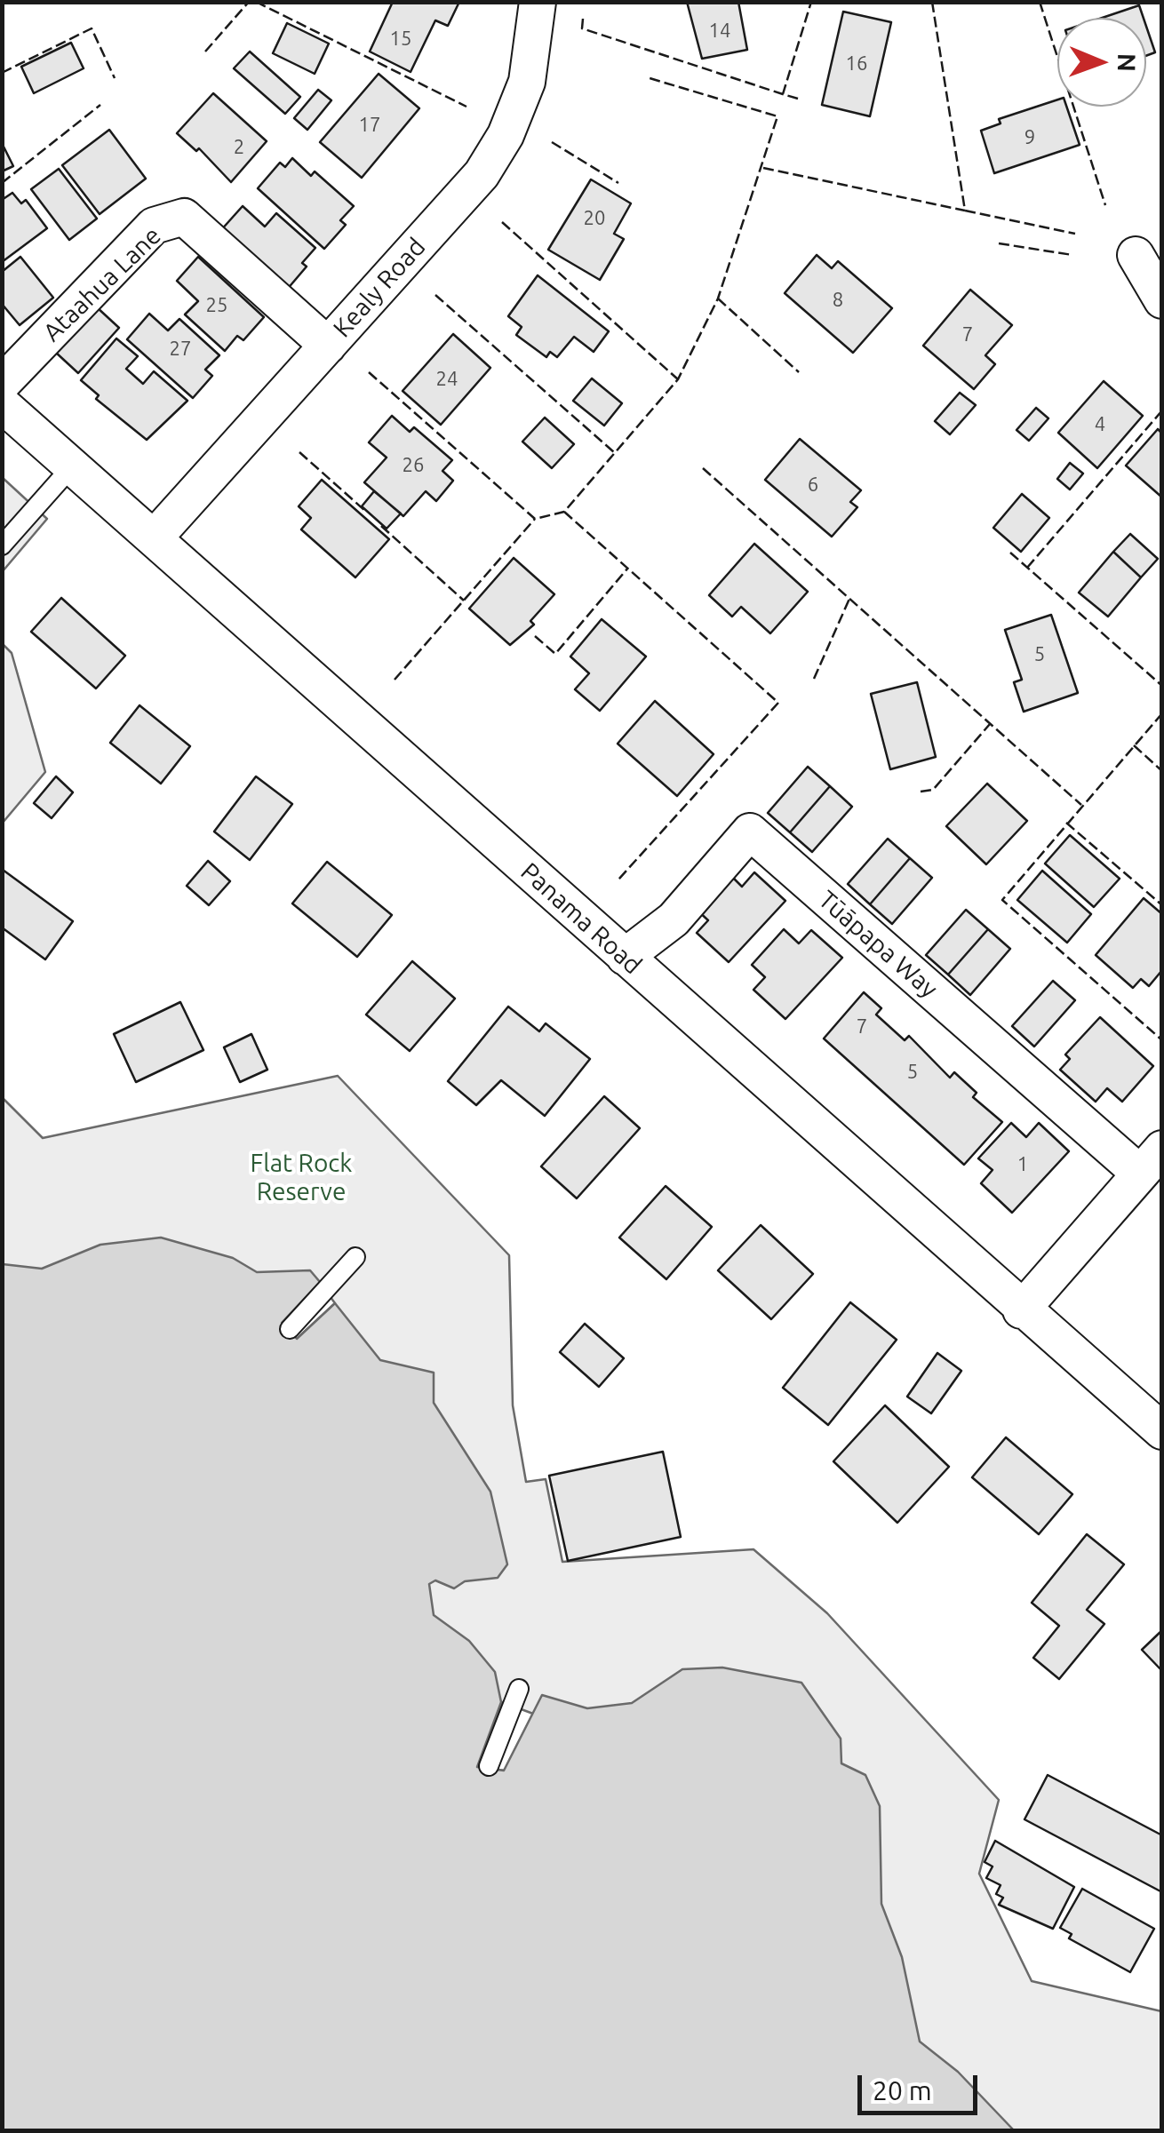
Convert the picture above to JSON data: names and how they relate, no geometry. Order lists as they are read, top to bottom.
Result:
{
  "streets": {
    "street": [
      "Ataahua Lane",
      "Kealy Road",
      "Panama Road",
      "Tūāpapa Way"
    ]
  },
  "crossings": [
    ["Ataahua Lane", "Kealy Road"],
    ["Kealy Road", "Panama Road"],
    ["Panama Road", "Tūāpapa Way"]
  ],
  "parks": ["Flat Rock Reserve"],
  "house_numbers": [
    "14",
    "15",
    "16",
    "17",
    "9",
    "2",
    "20",
    "8",
    "25",
    "7",
    "27",
    "24",
    "4",
    "26",
    "6",
    "5",
    "7",
    "5",
    "1"
  ],
  "scale_bar": "20 m",
  "north": "right"
}
